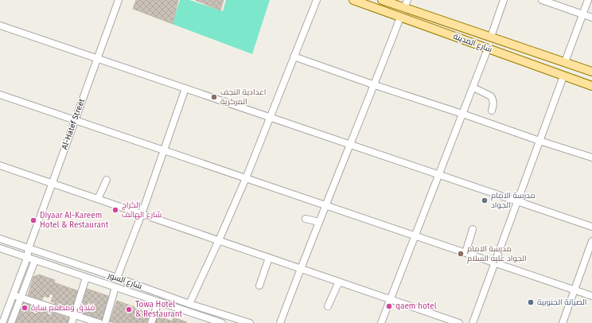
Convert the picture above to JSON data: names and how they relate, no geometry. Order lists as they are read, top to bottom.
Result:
{
  "streets": {
    "main road": ["شارع المدينة"],
    "street": ["Al-Hatef Street", "شارع السور"]
  },
  "crossings": [
    ["Al-Hatef Street", "شارع السور"]
  ],
  "places": [
    "اعدادية النجف المركزية",
    "مدرسة الامام الجواد",
    "الكراج شارع الهاتف",
    "Diyaar Al-Kareem Hotel & Restaurant",
    "مدرسة الامام الجواد عليه السلام",
    "الصيانة الجنوبية",
    "qaem hotel",
    "فندق ومطعم سارة",
    "Towa Hotel & Restaurant"
  ]
}
